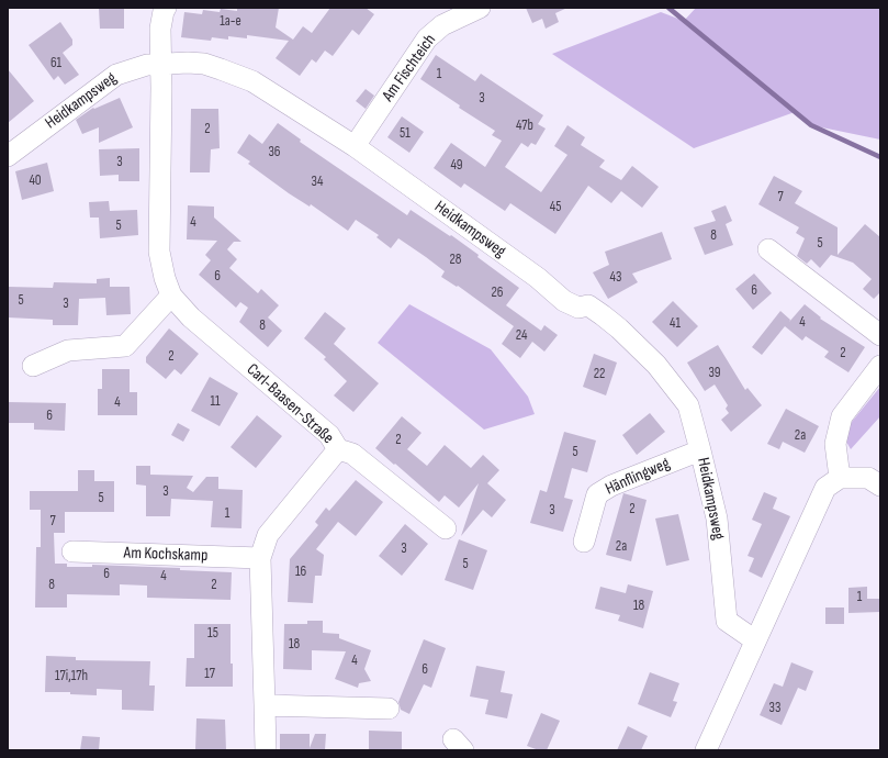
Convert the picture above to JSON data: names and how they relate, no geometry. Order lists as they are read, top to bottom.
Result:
{
  "streets": {
    "street": [
      "Am Fischteich",
      "Heidkampsweg",
      "Carl-Baasen-Straße",
      "Hänflingweg",
      "Am Kochskamp"
    ]
  },
  "crossings": [
    ["Am Fischteich", "Heidkampsweg"],
    ["Heidkampsweg", "Carl-Baasen-Straße"],
    ["Heidkampsweg", "Hänflingweg"],
    ["Carl-Baasen-Straße", "Am Kochskamp"]
  ],
  "house_numbers": [
    "1a-e",
    "61",
    "1",
    "3",
    "47b",
    "2",
    "51",
    "36",
    "3",
    "49",
    "40",
    "34",
    "7",
    "45",
    "4",
    "5",
    "8",
    "5",
    "28",
    "6",
    "43",
    "6",
    "26",
    "5",
    "3",
    "4",
    "41",
    "8",
    "24",
    "2",
    "2",
    "39",
    "22",
    "11",
    "4",
    "6",
    "2a",
    "2",
    "5",
    "3",
    "5",
    "2",
    "3",
    "1",
    "7",
    "2a",
    "3",
    "5",
    "16",
    "6",
    "4",
    "8",
    "2",
    "1",
    "18",
    "15",
    "18",
    "4",
    "6",
    "17",
    "17i,17h",
    "33"
  ]
}
